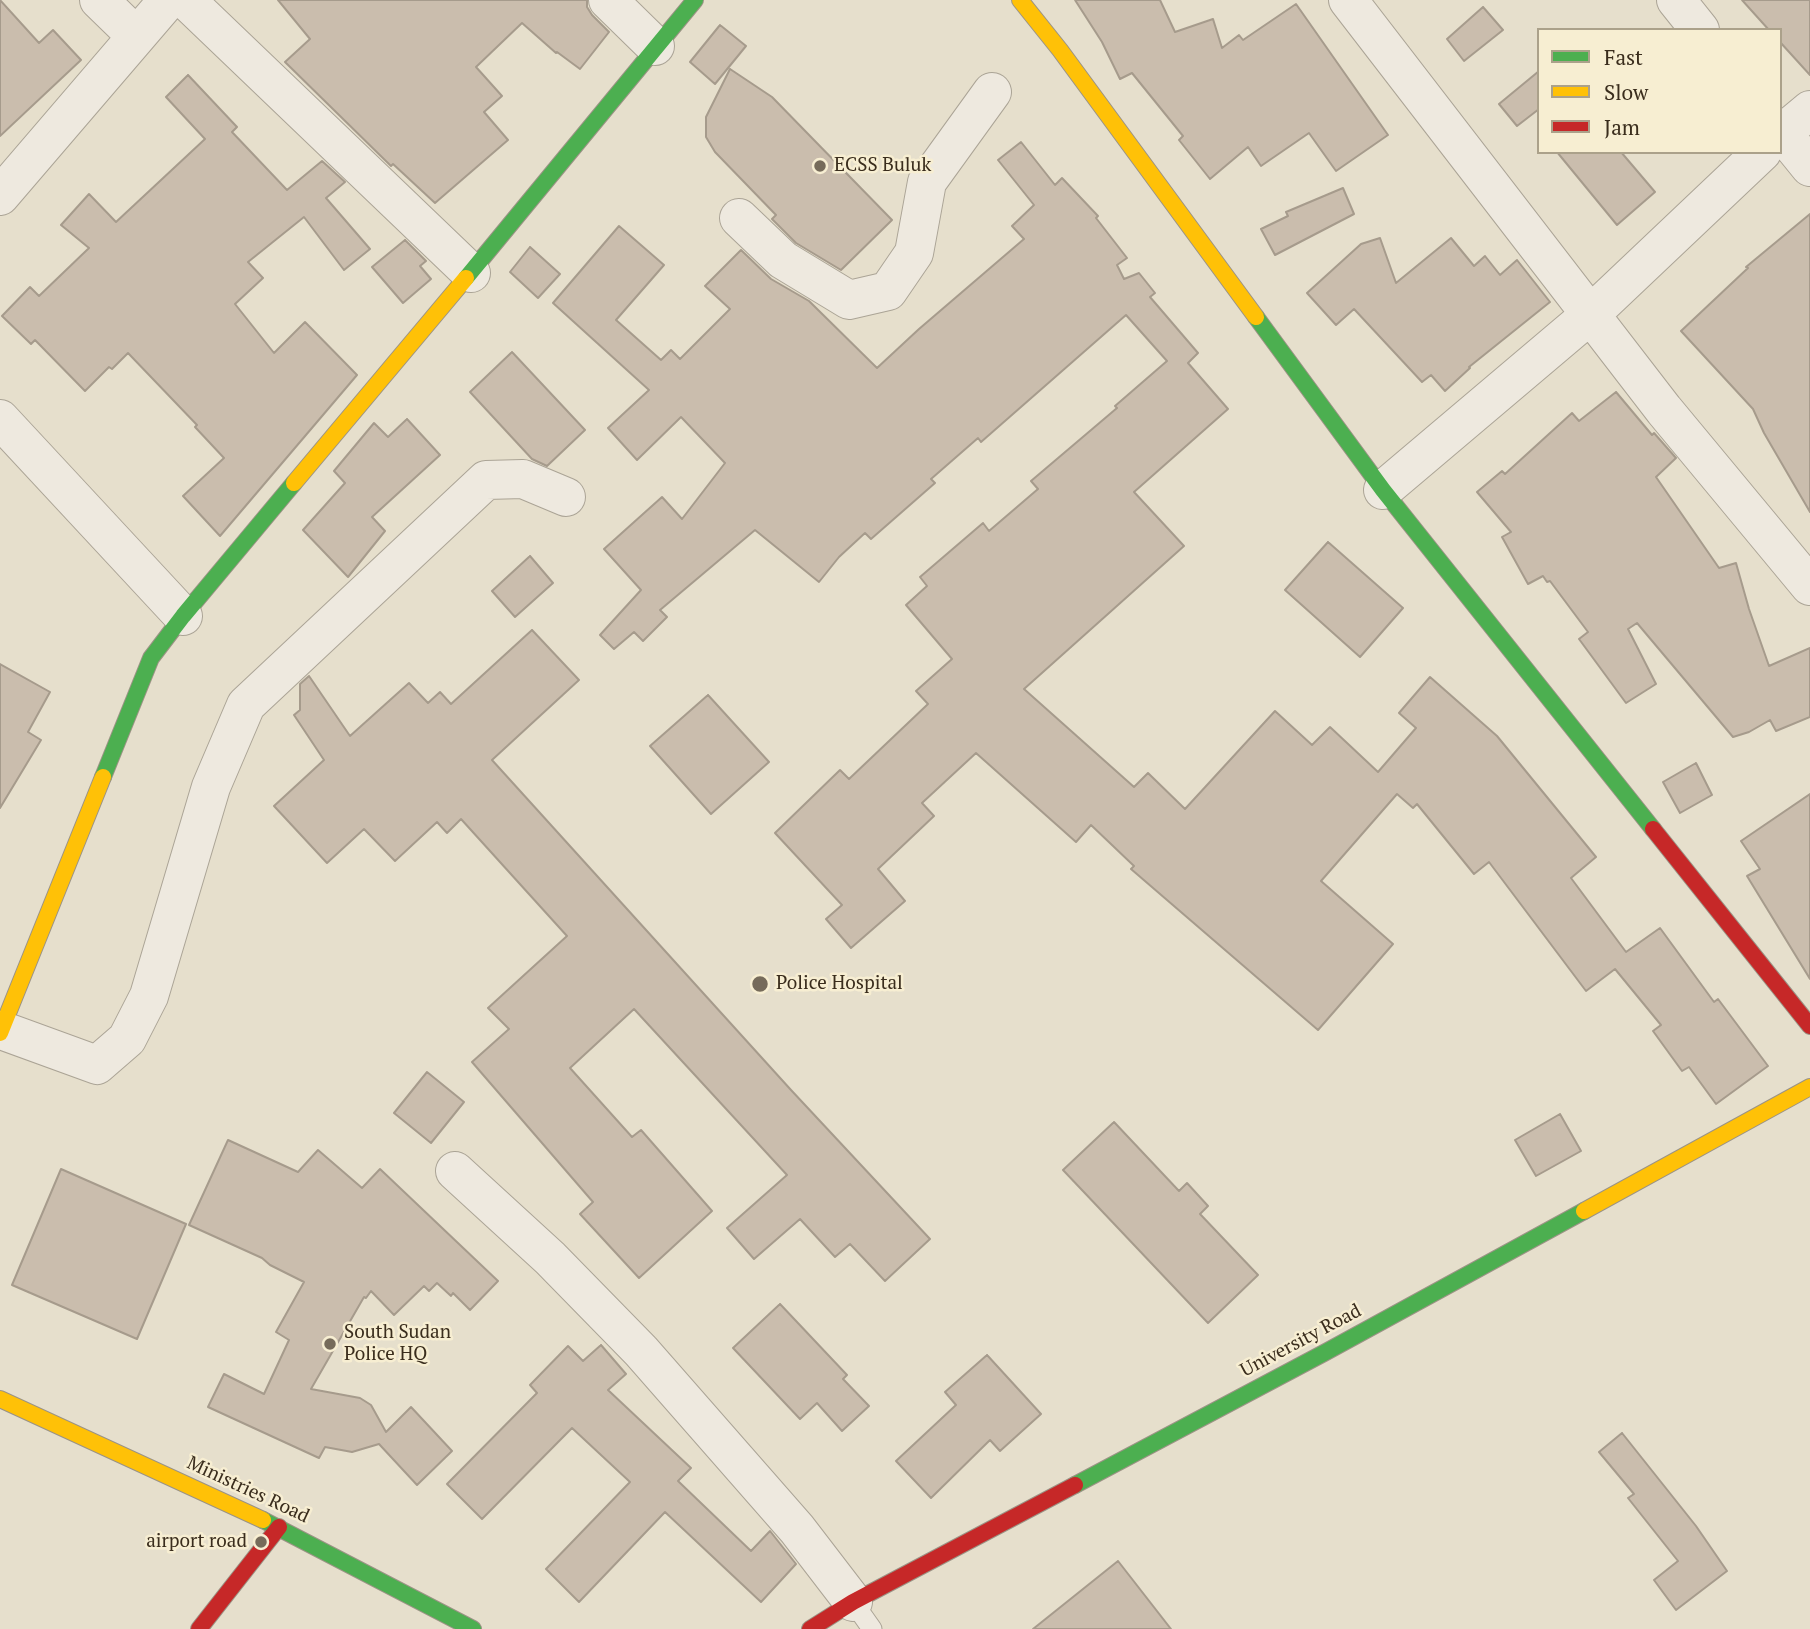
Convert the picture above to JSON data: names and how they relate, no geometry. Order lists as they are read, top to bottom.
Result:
{
  "streets": {
    "street": ["University Road", "Ministries Road"]
  },
  "places": [
    "ECSS Buluk",
    "Police Hospital",
    "South Sudan Police HQ",
    "airport road"
  ],
  "legend": ["Fast", "Slow", "Jam"]
}
